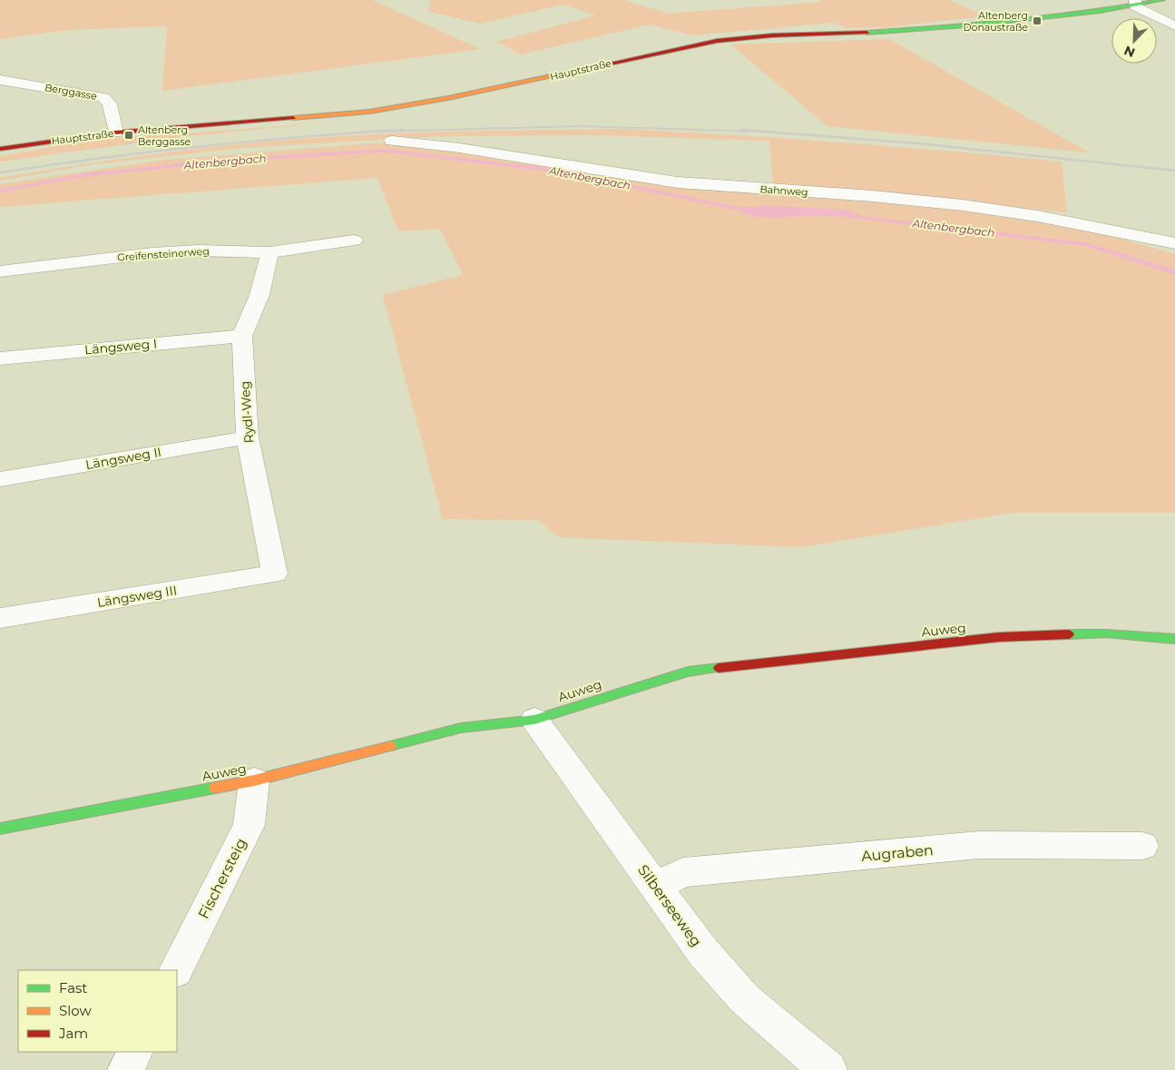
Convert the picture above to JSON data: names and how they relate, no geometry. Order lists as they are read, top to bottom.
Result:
{
  "streets": {
    "main road": ["Hauptstraße", "Auweg"],
    "street": [
      "Berggasse",
      "Bahnweg",
      "Greifensteinerweg",
      "Längsweg I",
      "Rydl-Weg",
      "Längsweg II",
      "Längsweg III",
      "Augraben",
      "Fischersteig",
      "Silberseeweg"
    ]
  },
  "crossings": [
    ["Hauptstraße", "Berggasse"],
    ["Greifensteinerweg", "Rydl-Weg"],
    ["Längsweg I", "Rydl-Weg"],
    ["Rydl-Weg", "Längsweg II"],
    ["Rydl-Weg", "Längsweg III"],
    ["Auweg", "Fischersteig"],
    ["Auweg", "Silberseeweg"],
    ["Augraben", "Silberseeweg"]
  ],
  "water": ["Altenbergbach"],
  "places": {
    "transit": ["Altenberg Donaustraße", "Altenberg Berggasse"]
  },
  "legend": ["Fast", "Slow", "Jam"],
  "north": "bottom left"
}
